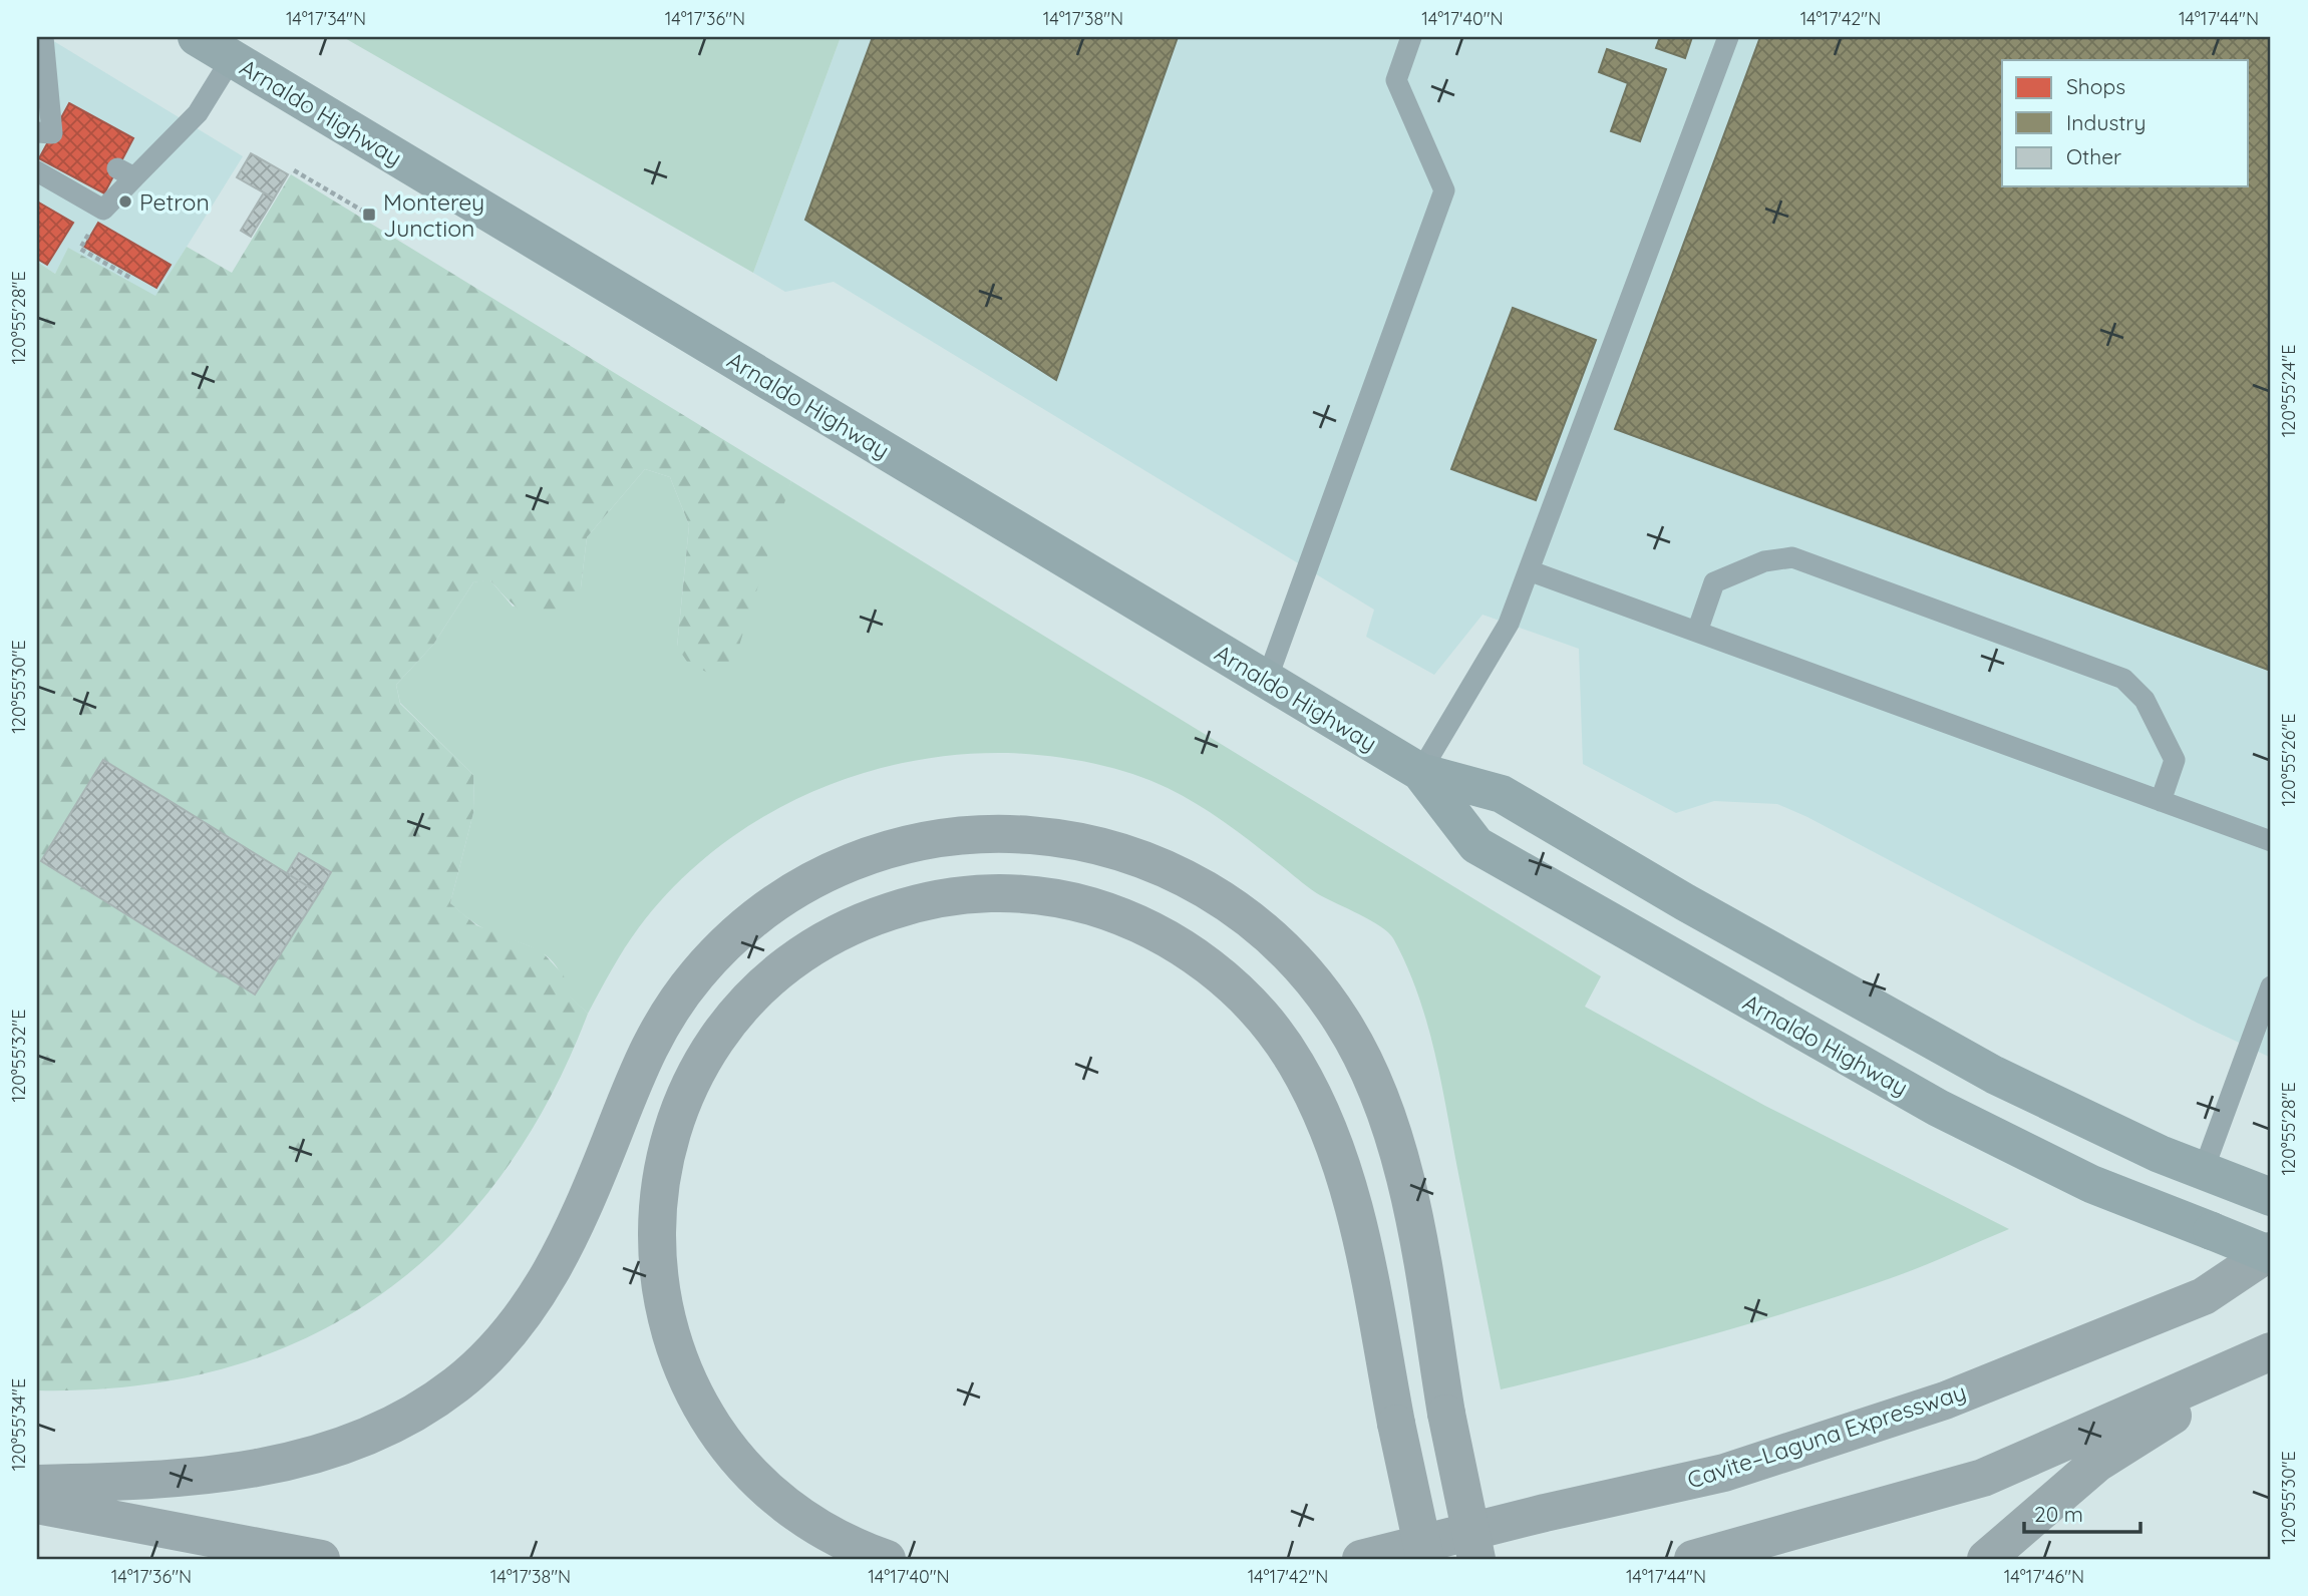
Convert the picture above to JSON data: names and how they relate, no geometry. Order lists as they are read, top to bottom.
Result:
{
  "streets": {
    "highway": ["Cavite–Laguna Expressway"],
    "main road": ["Arnaldo Highway"]
  },
  "crossings": [
    ["Arnaldo Highway", "Cavite–Laguna Expressway"]
  ],
  "places": {
    "other": ["Petron"],
    "transit": ["Monterey Junction"]
  },
  "legend": ["Shops", "Industry", "Other"],
  "scale_bar": "20 m",
  "coordinates": [
    "14°17'34\"N",
    "14°17'36\"N",
    "14°17'38\"N",
    "14°17'40\"N",
    "14°17'42\"N",
    "14°17'44\"N",
    "120°55'28\"E",
    "120°55'24\"E",
    "120°55'30\"E",
    "120°55'26\"E",
    "120°55'32\"E",
    "120°55'34\"E",
    "14°17'46\"N"
  ]
}
